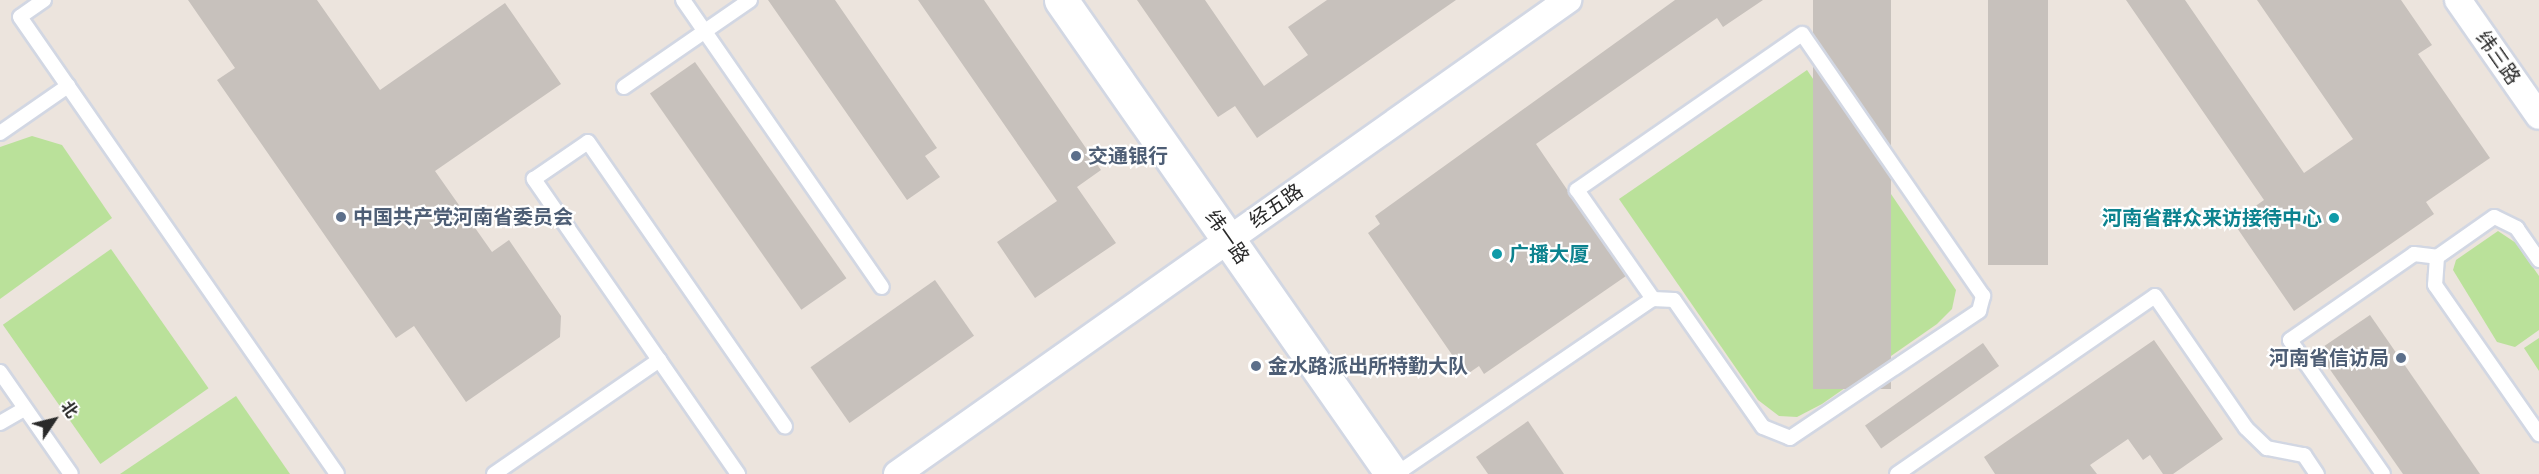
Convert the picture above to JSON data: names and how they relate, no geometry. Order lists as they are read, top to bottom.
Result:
{
  "streets": {
    "street": ["纬三路", "经五路", "纬一路"]
  },
  "crossings": [
    ["经五路", "纬一路"]
  ],
  "places": [
    "交通银行",
    "中国共产党河南省委员会",
    "河南省群众来访接待中心",
    "广播大厦",
    "河南省信访局",
    "金水路派出所特勤大队"
  ],
  "north": "top right"
}
